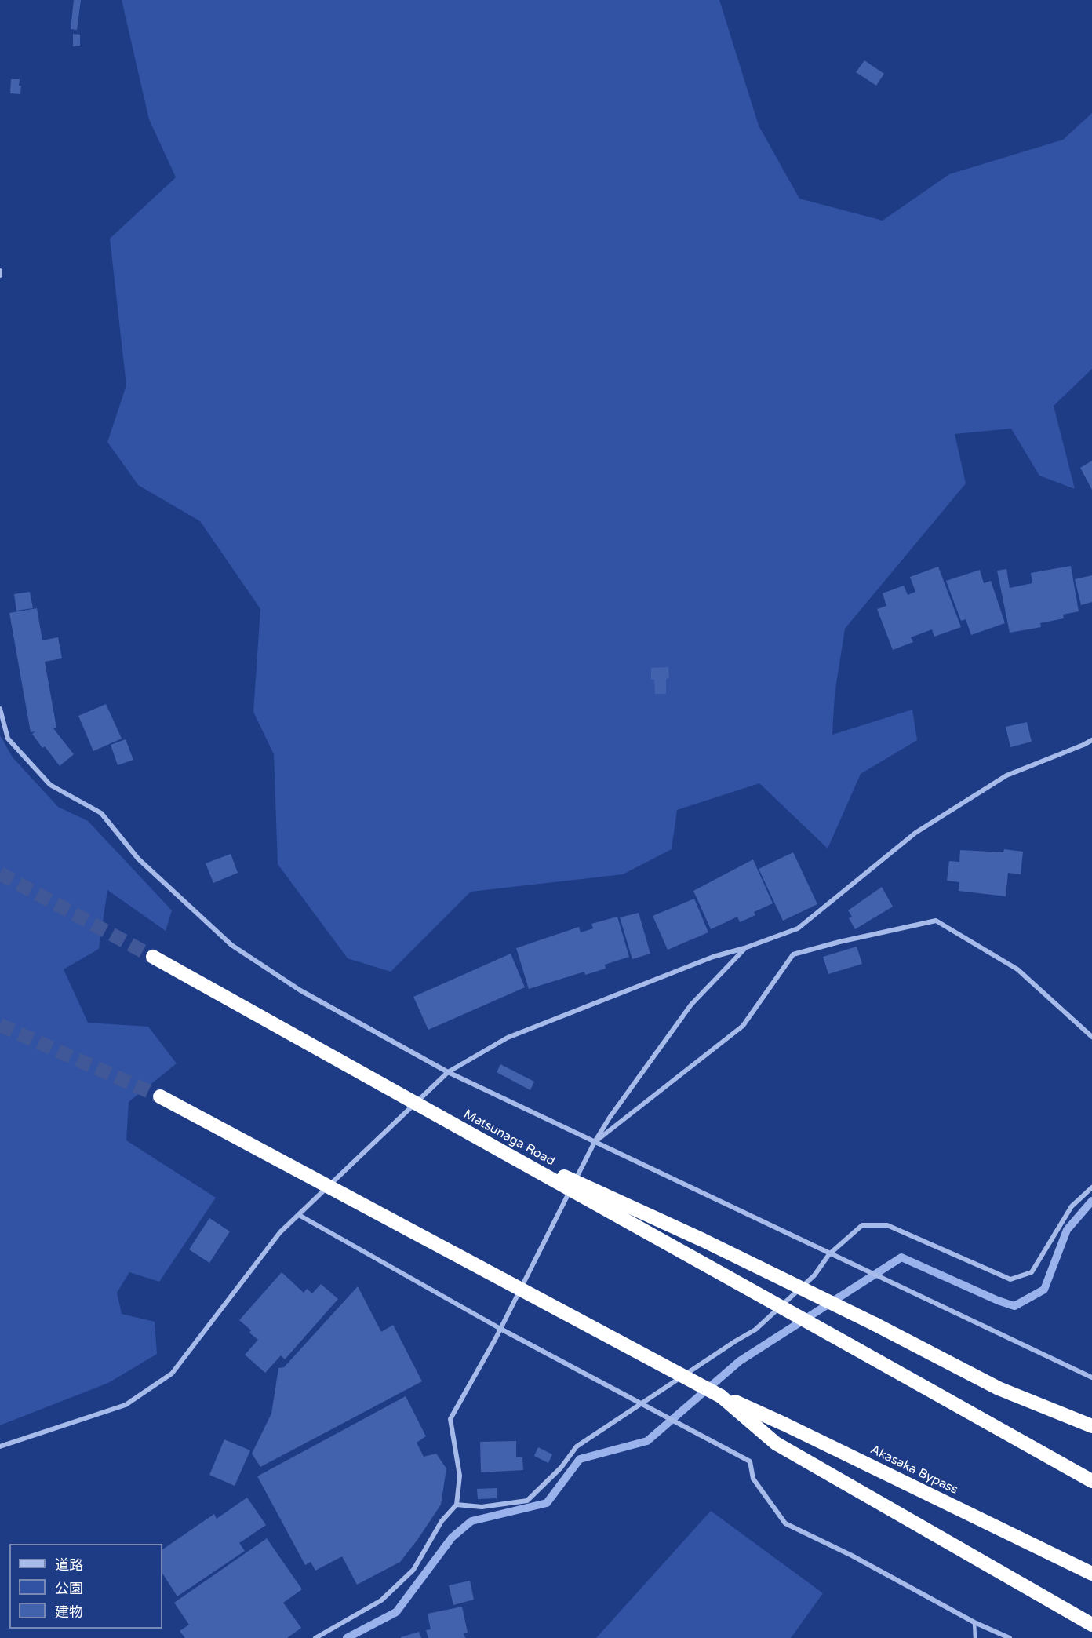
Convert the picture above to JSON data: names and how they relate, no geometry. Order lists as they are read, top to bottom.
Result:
{
  "streets": {
    "highway": ["Matsunaga Road", "Akasaka Bypass"]
  },
  "legend": ["道路", "公園", "建物"]
}
